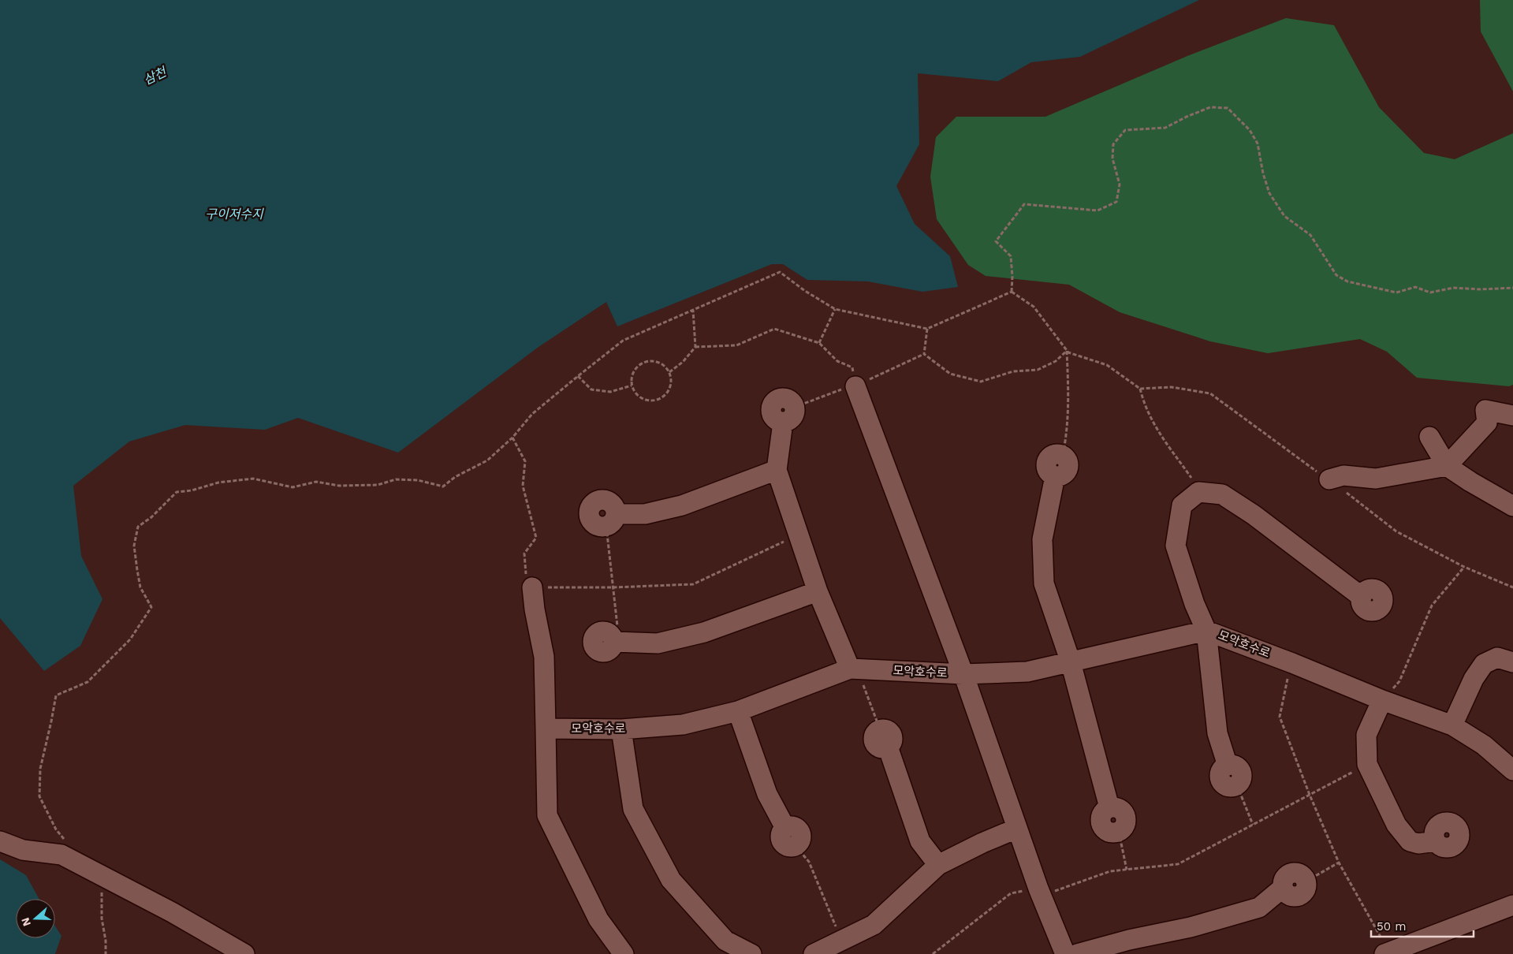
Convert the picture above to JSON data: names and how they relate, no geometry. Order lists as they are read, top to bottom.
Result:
{
  "streets": {
    "street": ["모악호수로"]
  },
  "water": ["삼천", "구이저수지"],
  "scale_bar": "50 m",
  "north": "left"
}
